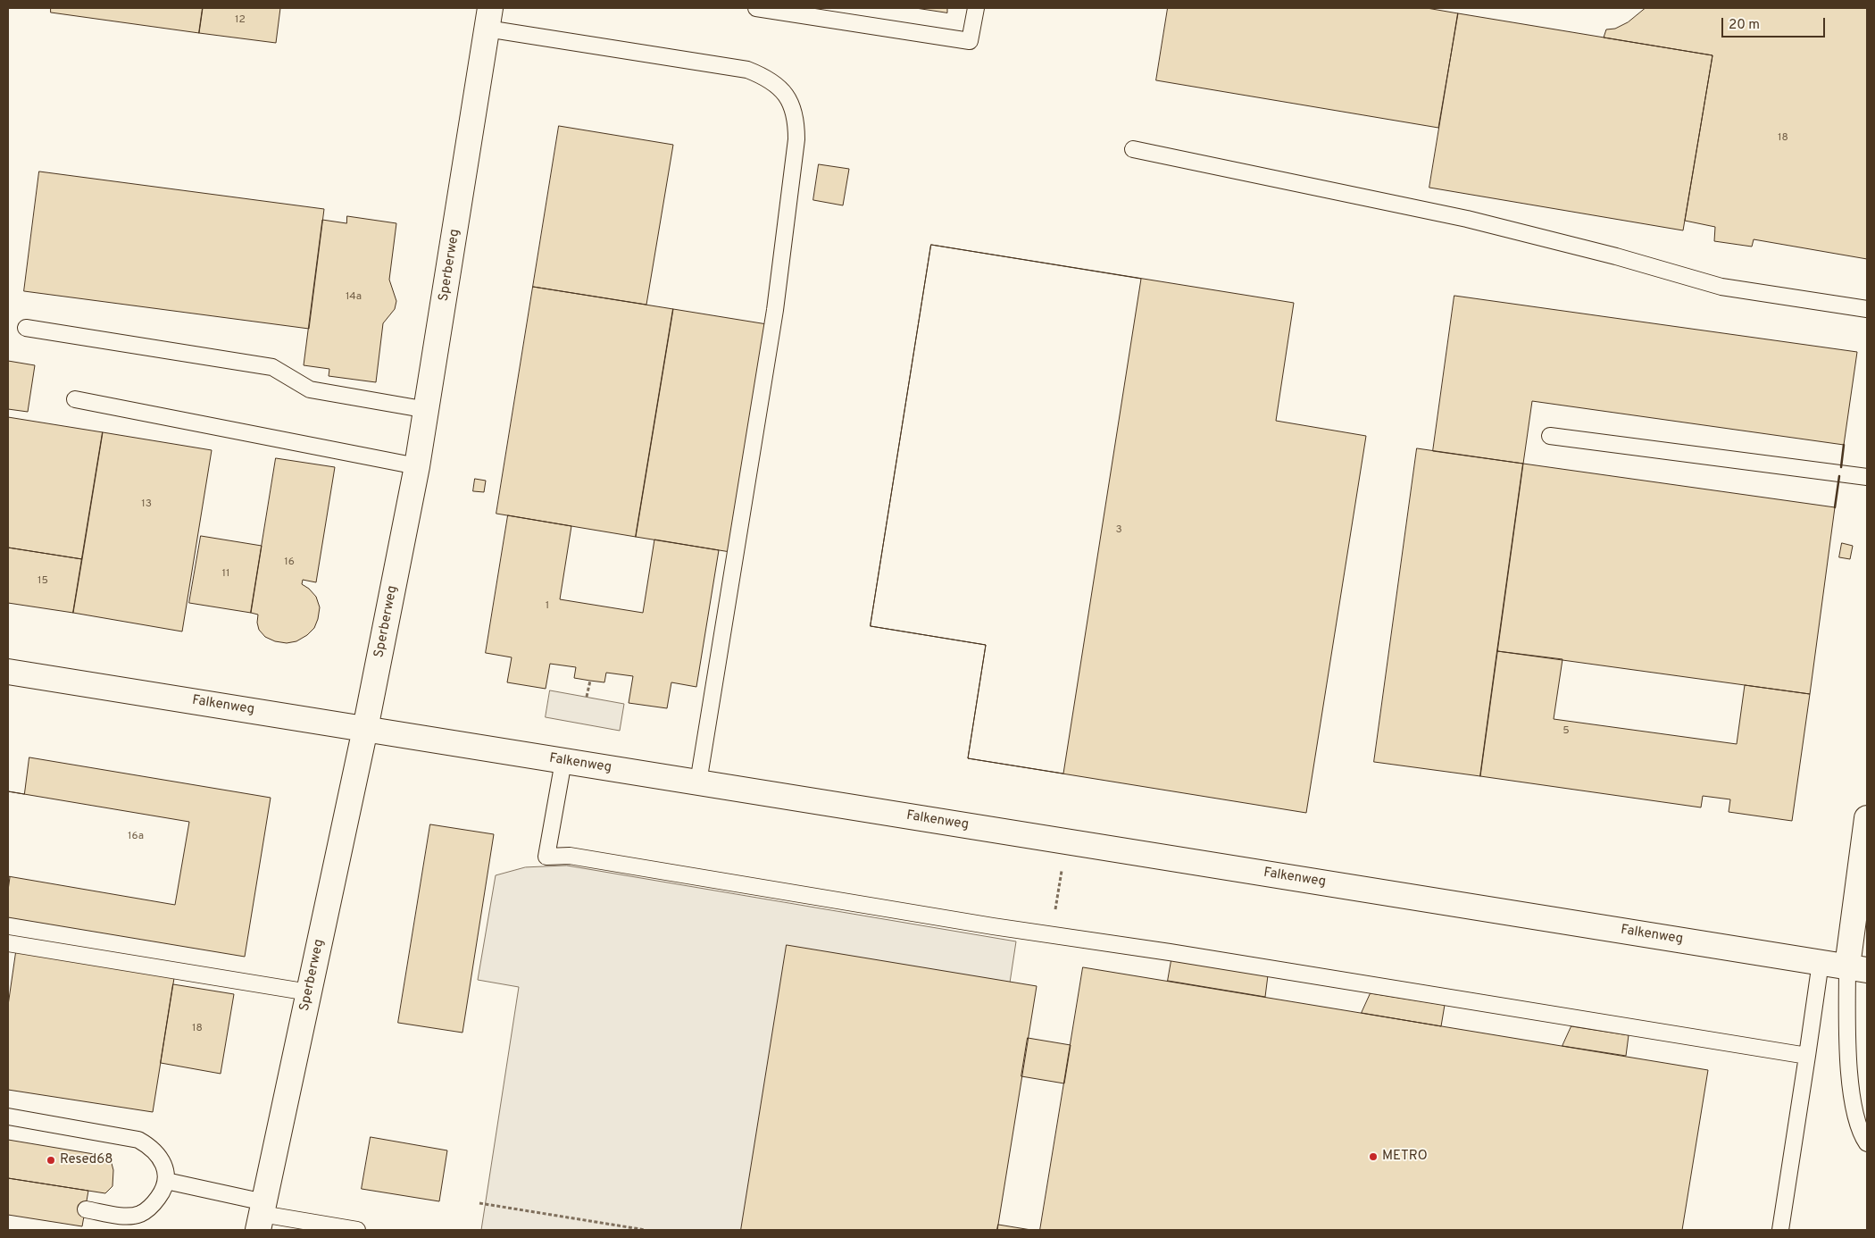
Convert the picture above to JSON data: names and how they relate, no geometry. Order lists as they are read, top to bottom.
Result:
{
  "streets": {
    "street": ["Sperberweg", "Falkenweg"]
  },
  "crossings": [
    ["Sperberweg", "Falkenweg"]
  ],
  "places": ["METRO", "Resed68"],
  "house_numbers": [
    "12",
    "18",
    "14a",
    "13",
    "3",
    "16",
    "11",
    "15",
    "1",
    "5",
    "16a",
    "18"
  ],
  "scale_bar": "20 m"
}
